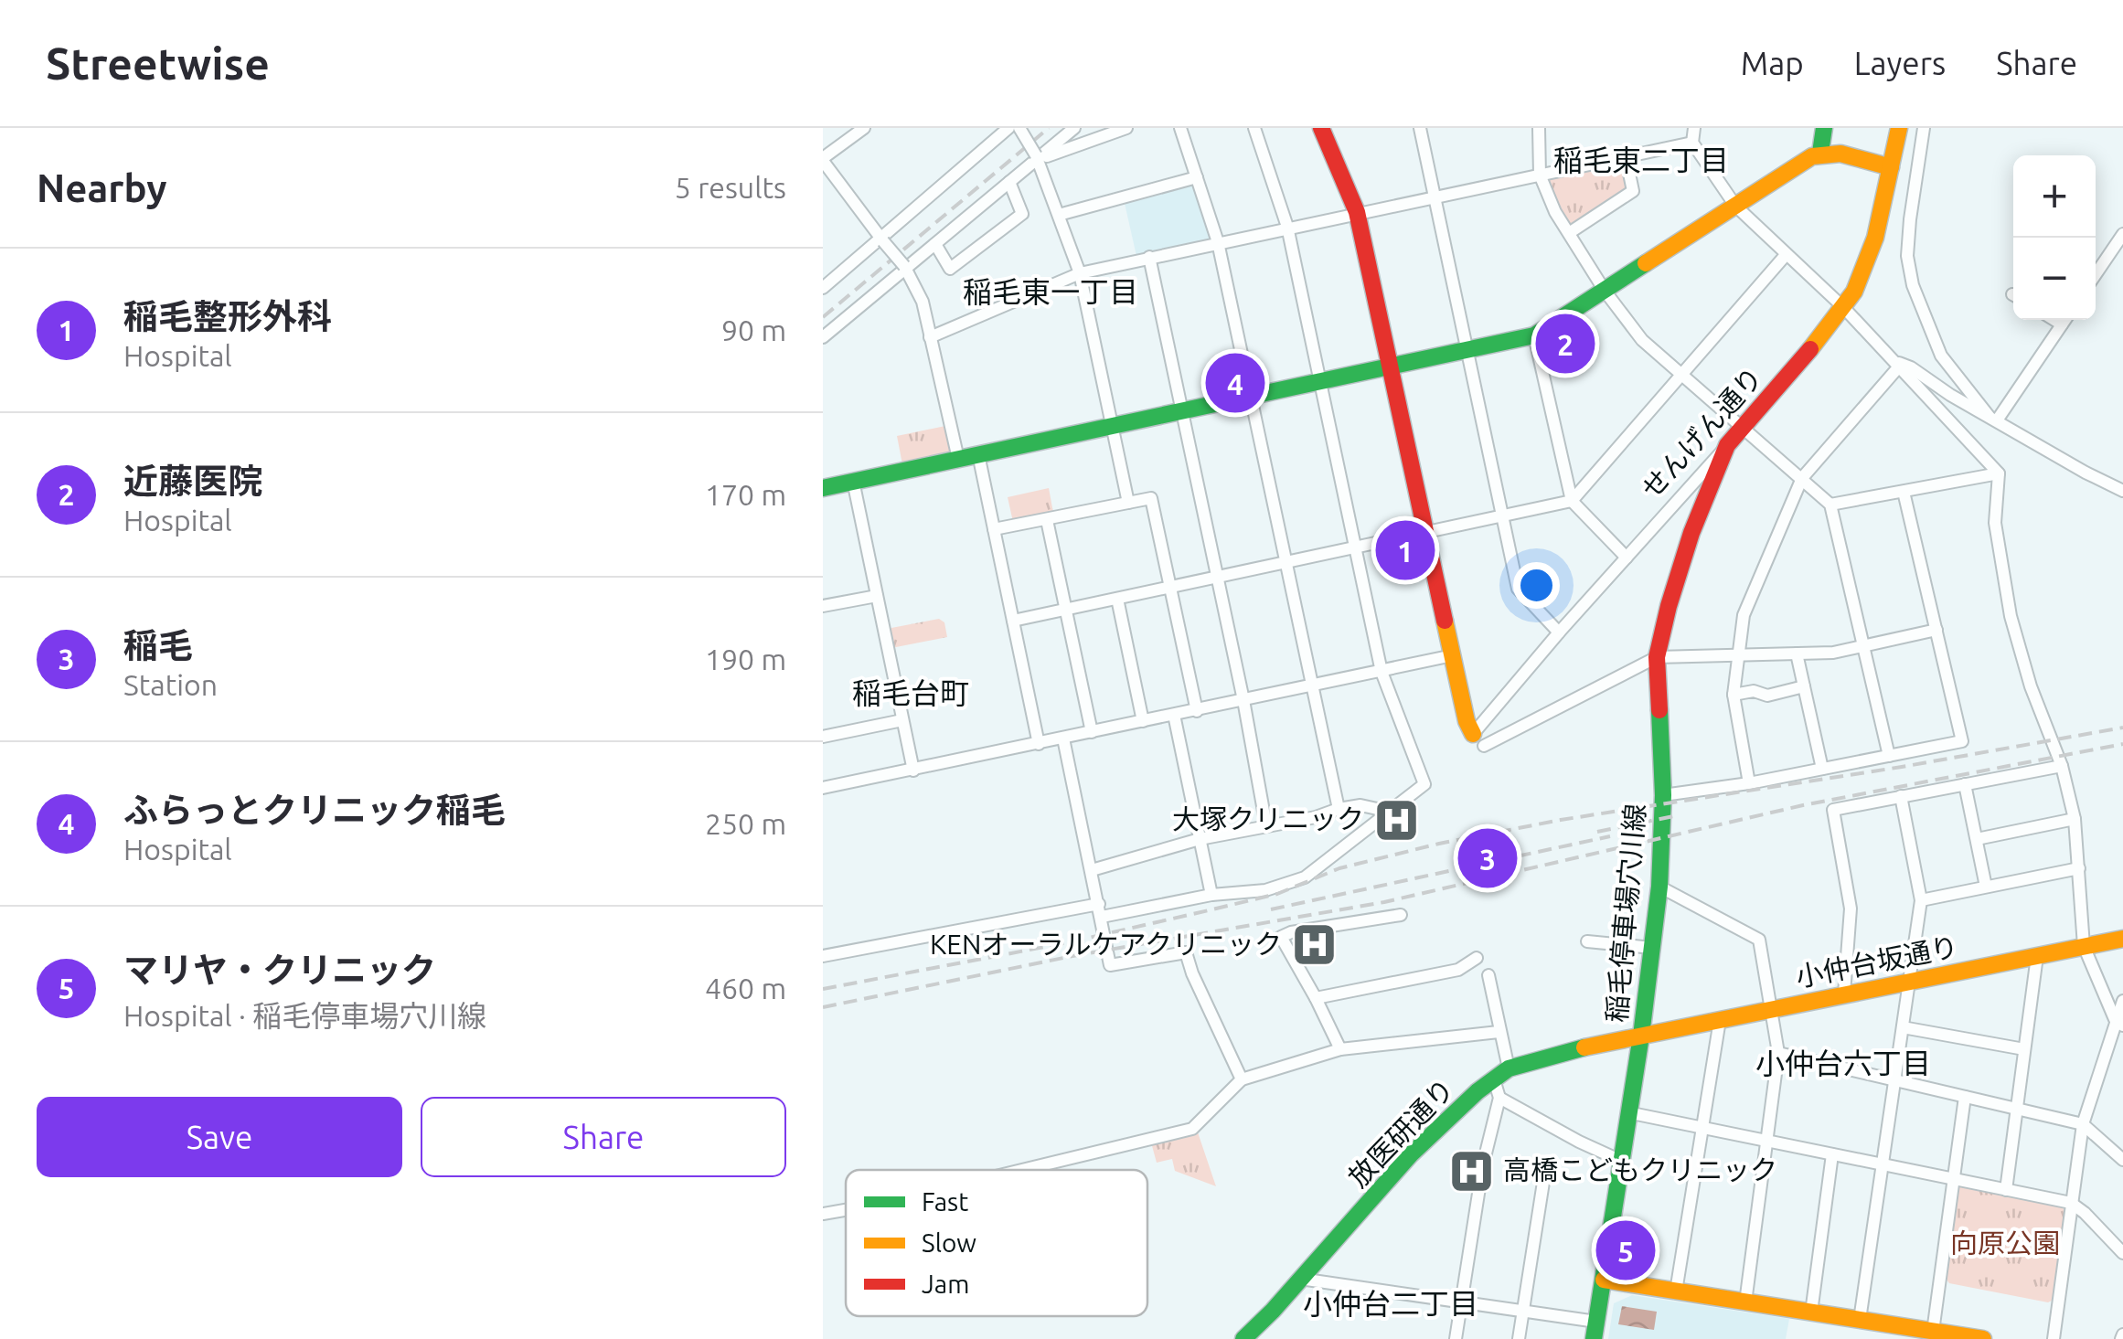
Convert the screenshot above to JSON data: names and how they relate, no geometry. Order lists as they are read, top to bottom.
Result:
{
  "streets": {
    "street": [
      "せんげん通り",
      "稲毛停車場穴川線",
      "小仲台坂通り",
      "放医研通り"
    ]
  },
  "crossings": [
    ["せんげん通り", "稲毛停車場穴川線"],
    ["稲毛停車場穴川線", "小仲台坂通り"],
    ["稲毛停車場穴川線", "放医研通り"],
    ["小仲台坂通り", "放医研通り"]
  ],
  "districts": [
    "稲毛東二丁目",
    "稲毛東一丁目",
    "稲毛台町",
    "小仲台六丁目",
    "小仲台二丁目"
  ],
  "parks": ["向原公園"],
  "places": {
    "hospital": ["大塚クリニック", "KENオーラルケアクリニック", "高橋こどもクリニック"]
  },
  "legend": ["Fast", "Slow", "Jam"],
  "page": {
    "header": "Streetwise",
    "nav": ["Map", "Layers", "Share"],
    "heading": ["Nearby", "5 results"],
    "map_buttons": ["+", "−"],
    "list": [
      {
        "mark": "1",
        "name": "稲毛整形外科",
        "note": "Hospital",
        "value": "90 m"
      },
      {
        "mark": "2",
        "name": "近藤医院",
        "note": "Hospital",
        "value": "170 m"
      },
      {
        "mark": "3",
        "name": "稲毛",
        "note": "Station",
        "value": "190 m"
      },
      {
        "mark": "4",
        "name": "ふらっとクリニック稲毛",
        "note": "Hospital",
        "value": "250 m"
      },
      {
        "mark": "5",
        "name": "マリヤ・クリニック",
        "note": "Hospital · 稲毛停車場穴川線",
        "value": "460 m"
      }
    ],
    "pins": [
      "2",
      "4",
      "1",
      "3",
      "5"
    ],
    "buttons": ["Save", "Share"]
  }
}
